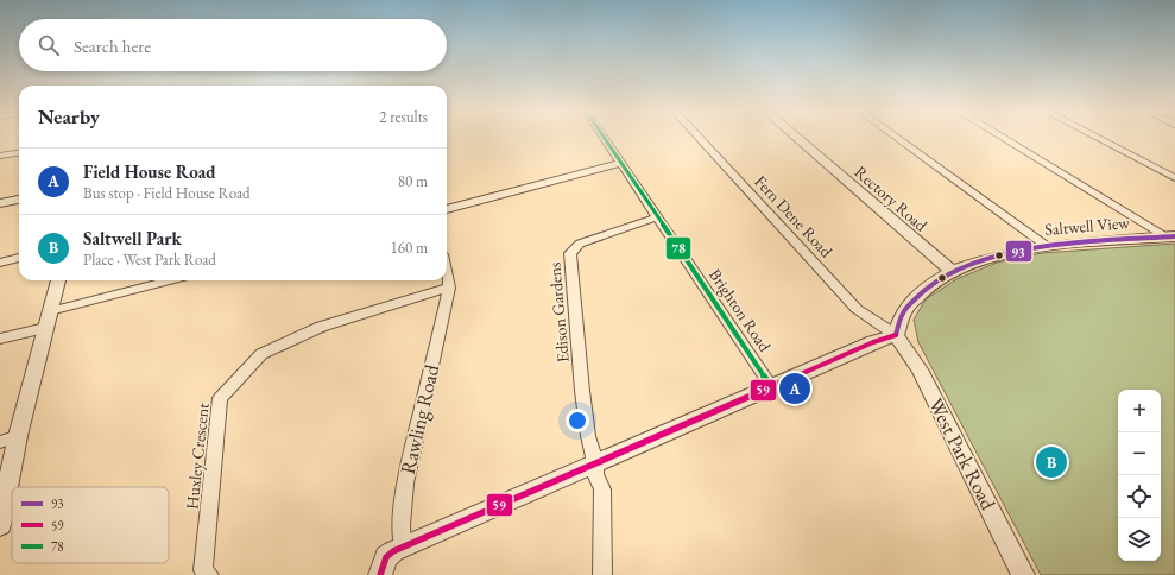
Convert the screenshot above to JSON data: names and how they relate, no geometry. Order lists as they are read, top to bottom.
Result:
{
  "streets": {
    "street": [
      "Rectory Road",
      "Fern Dene Road",
      "Saltwell View",
      "Brighton Road",
      "Edison Gardens",
      "Rawling Road",
      "West Park Road",
      "Huxley Crescent"
    ]
  },
  "crossings": [
    ["Rectory Road", "Saltwell View"],
    ["Fern Dene Road", "Saltwell View"],
    ["Fern Dene Road", "West Park Road"],
    ["Saltwell View", "West Park Road"],
    ["Brighton Road", "Edison Gardens"],
    ["Rawling Road", "Huxley Crescent"]
  ],
  "lines": ["transit line 78", "transit line 93", "transit line 59"],
  "legend": ["93", "59", "78"],
  "page": {
    "search": "Search here",
    "heading": ["Nearby", "2 results"],
    "list": [
      {
        "mark": "A",
        "name": "Field House Road",
        "note": "Bus stop · Field House Road",
        "value": "80 m"
      },
      {
        "mark": "B",
        "name": "Saltwell Park",
        "note": "Place · West Park Road",
        "value": "160 m"
      }
    ],
    "pins": ["A", "B"],
    "map_buttons": ["+", "−"]
  }
}
